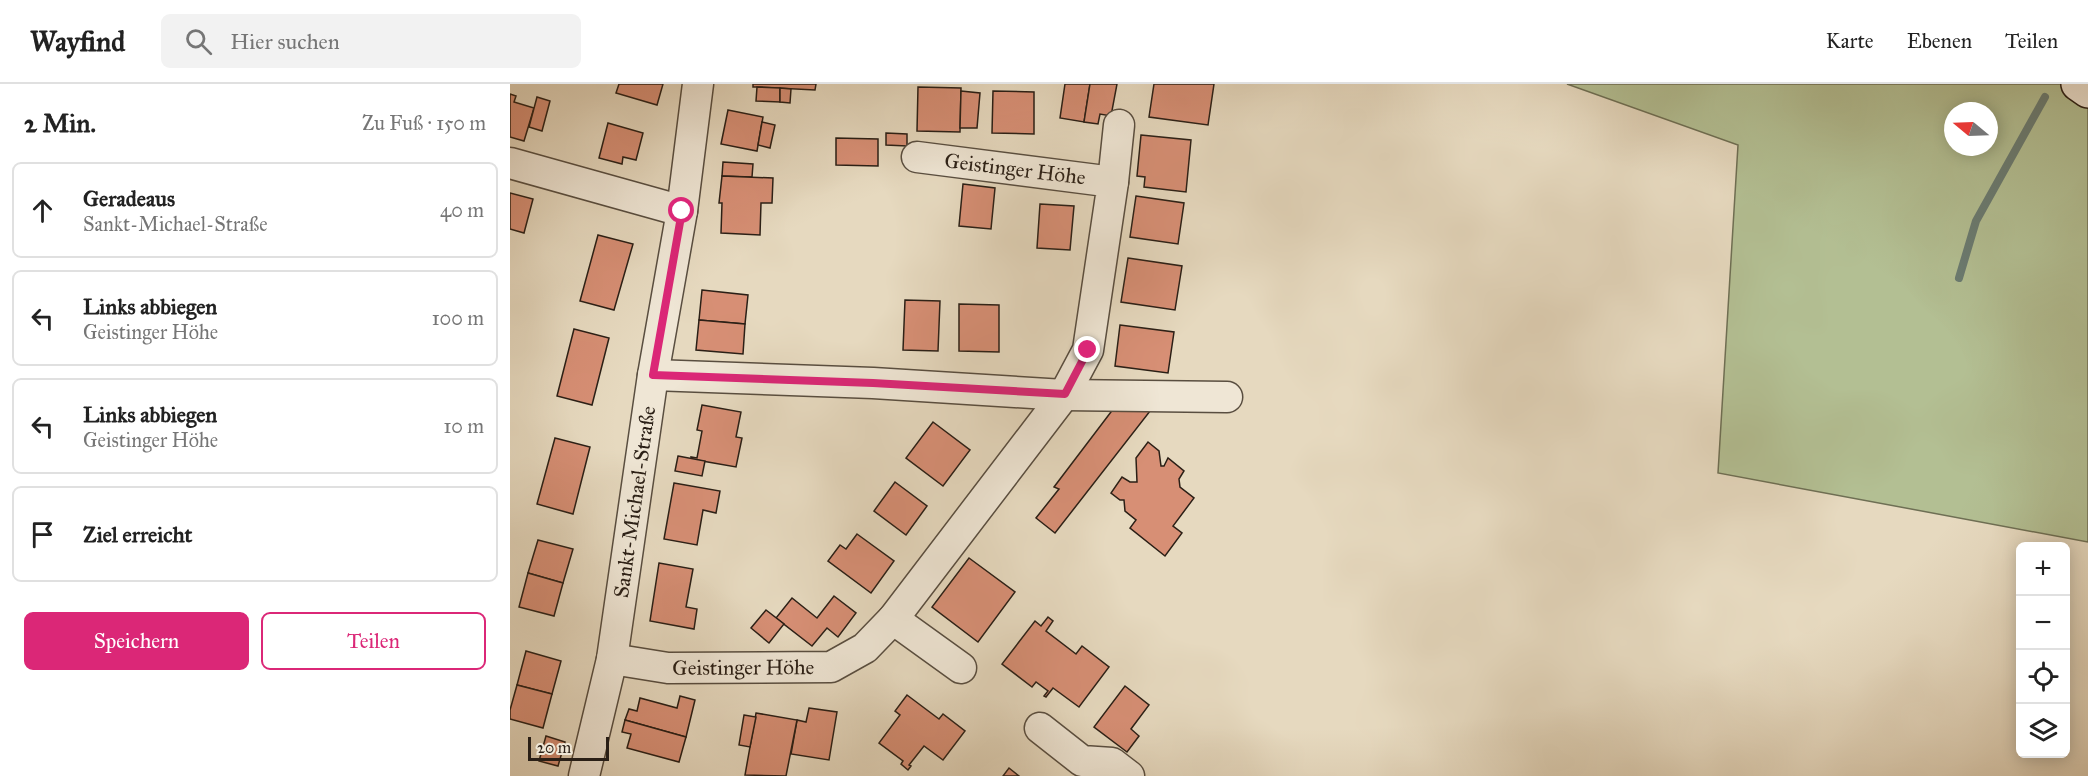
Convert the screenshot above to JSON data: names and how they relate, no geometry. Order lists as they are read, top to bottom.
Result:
{
  "streets": {
    "street": ["Geistinger Höhe", "Sankt-Michael-Straße"]
  },
  "crossings": [
    ["Geistinger Höhe", "Sankt-Michael-Straße"]
  ],
  "scale_bar": "20 m",
  "north": "left",
  "page": {
    "header": "Wayfind",
    "search": "Hier suchen",
    "nav": ["Karte", "Ebenen", "Teilen"],
    "heading": ["2 Min.", "Zu Fuß · 150 m"],
    "list": [
      ["Geradeaus", "Sankt-Michael-Straße", "40 m"],
      ["Links abbiegen", "Geistinger Höhe", "100 m"],
      ["Links abbiegen", "Geistinger Höhe", "10 m"],
      "Ziel erreicht"
    ],
    "map_buttons": ["+", "−"],
    "buttons": ["Speichern", "Teilen"],
    "scale": "20 m"
  }
}
